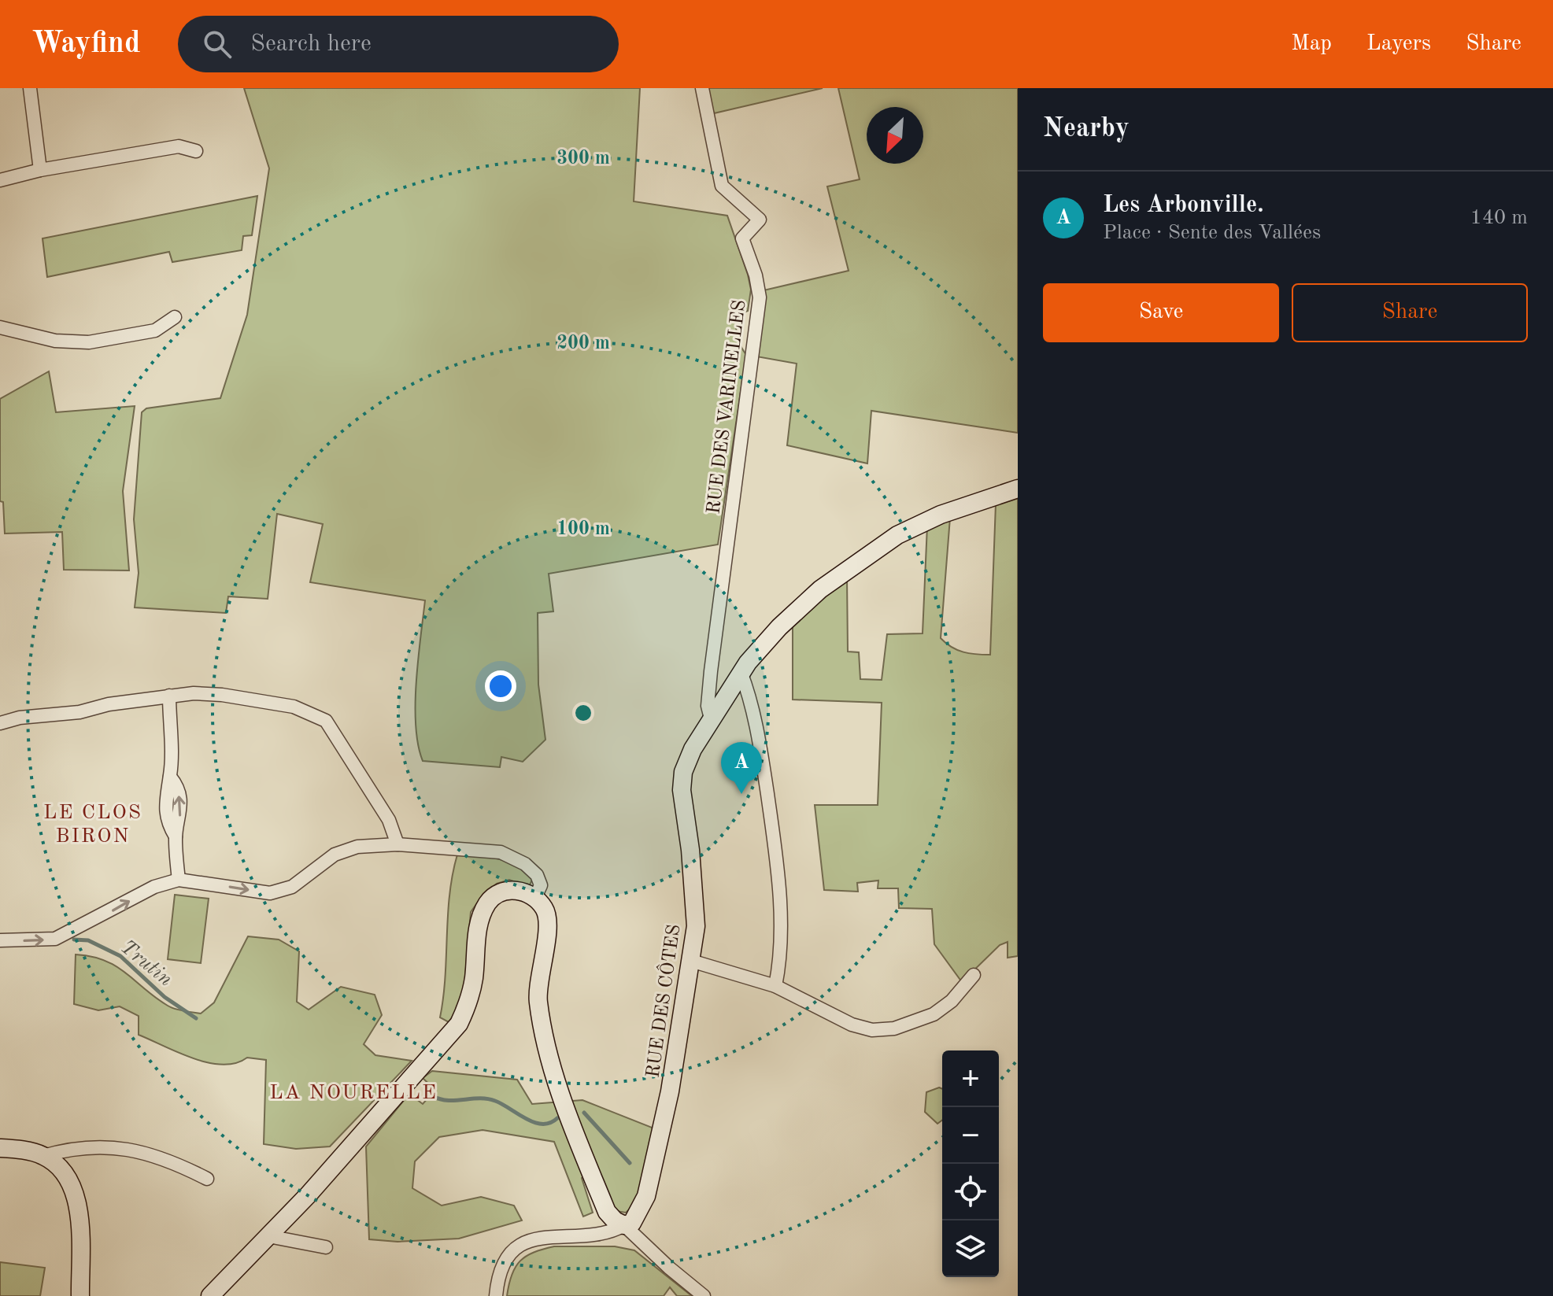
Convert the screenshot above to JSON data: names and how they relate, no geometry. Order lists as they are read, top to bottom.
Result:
{
  "streets": {
    "street": ["RUE DES VARINELLES", "RUE DES CÔTES"]
  },
  "crossings": [
    ["RUE DES VARINELLES", "RUE DES CÔTES"]
  ],
  "districts": ["LE CLOS BIRON", "LA NOURELLE"],
  "water": ["Trutin"],
  "north": "bottom left",
  "page": {
    "header": "Wayfind",
    "search": "Search here",
    "nav": ["Map", "Layers", "Share"],
    "heading": "Nearby",
    "list": [
      {
        "mark": "A",
        "name": "Les Arbonville.",
        "note": "Place · Sente des Vallées",
        "value": "140 m"
      }
    ],
    "buttons": ["Save", "Share"],
    "pins": "A",
    "map_buttons": ["+", "−"]
  },
  "rings": ["300 m", "200 m", "100 m"]
}
